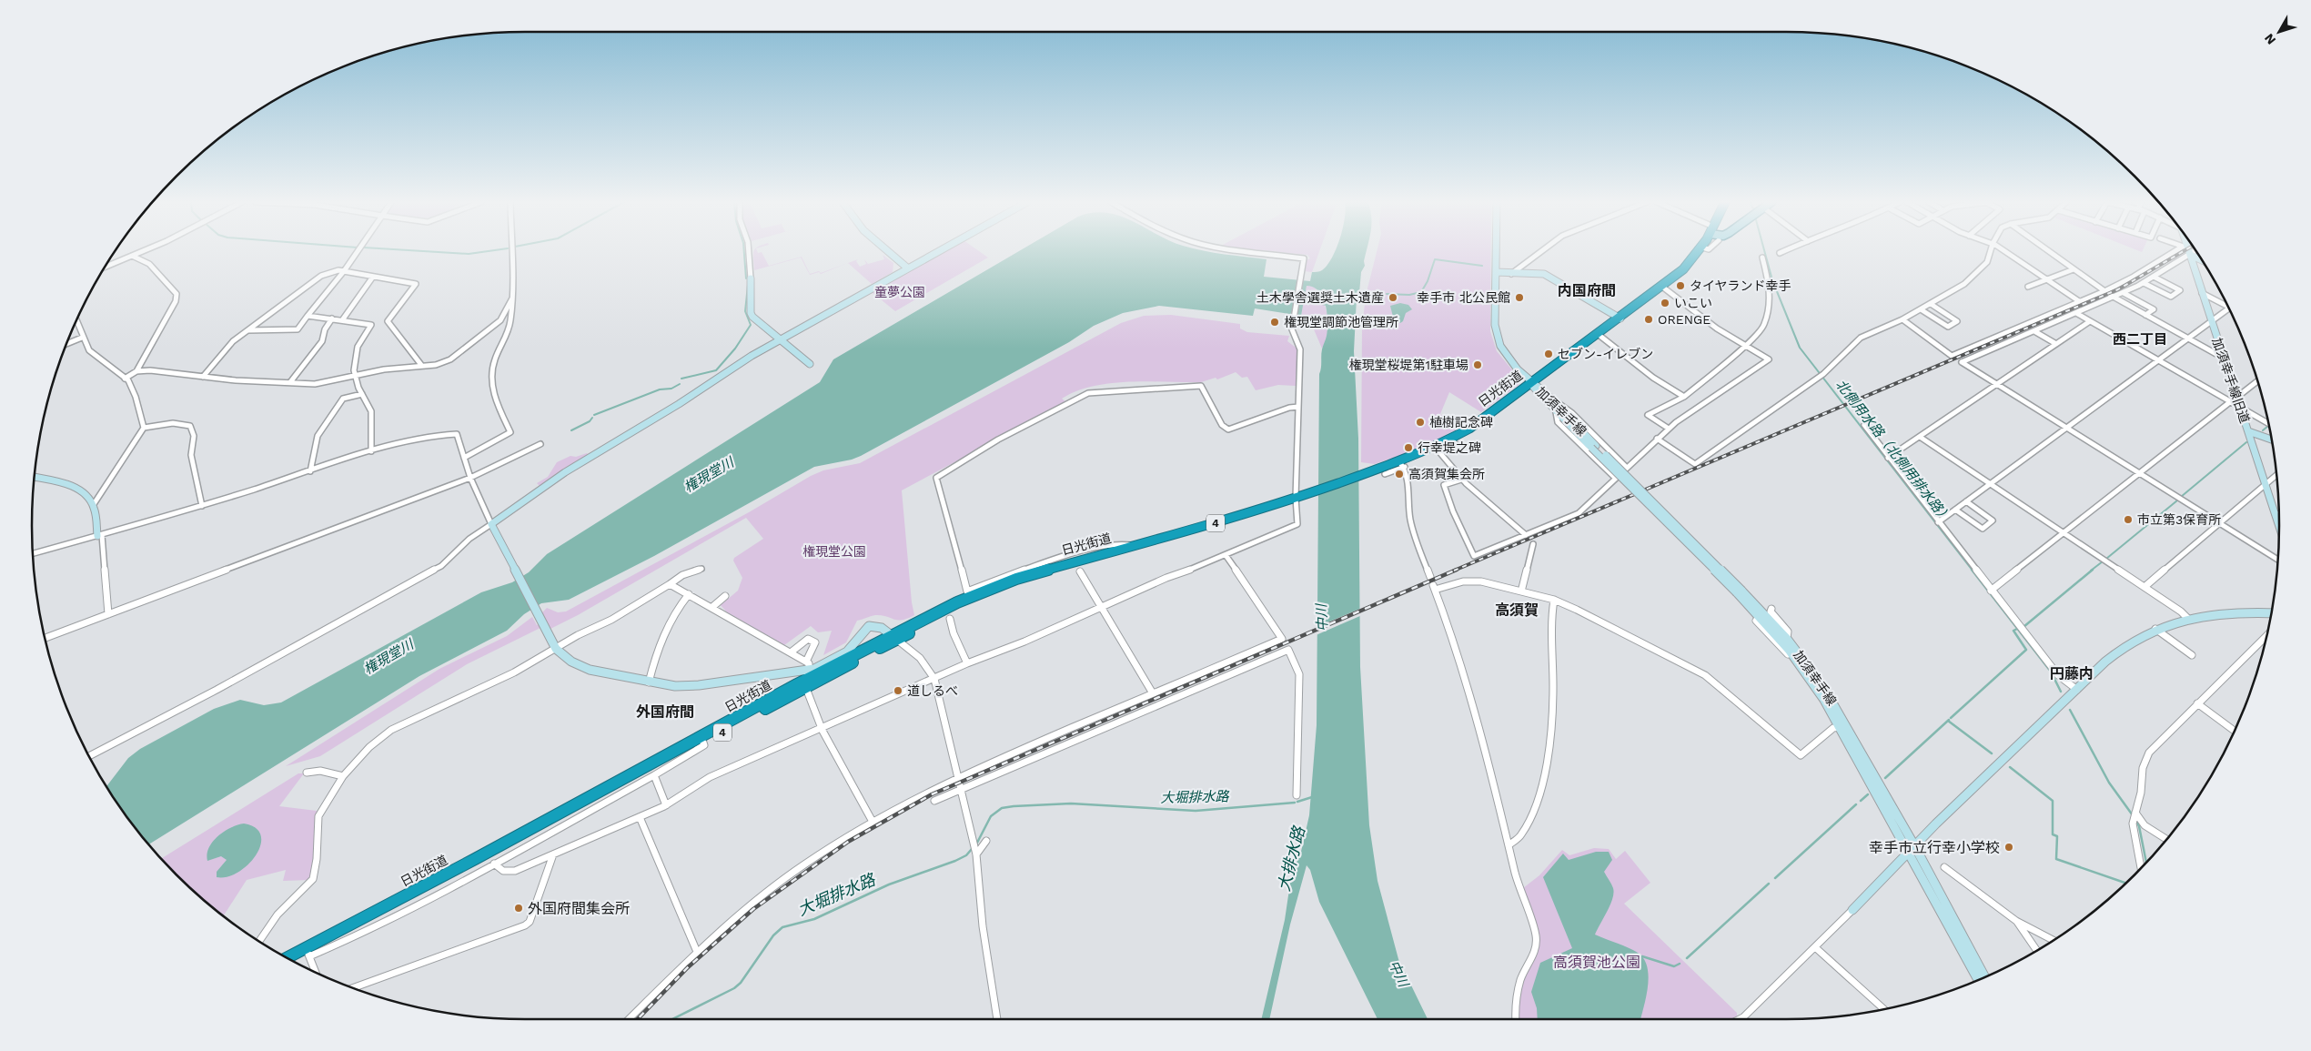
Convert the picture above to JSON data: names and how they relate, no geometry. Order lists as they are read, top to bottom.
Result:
{
  "streets": {
    "highway": ["日光街道", "4"],
    "street": ["加須幸手線旧道", "加須幸手線"]
  },
  "crossings": [
    ["日光街道", "加須幸手線"]
  ],
  "districts": [
    "内国府間",
    "西二丁目",
    "高須賀",
    "円藤内",
    "外国府間"
  ],
  "water": [
    "北側用水路（北側用排水路）",
    "権現堂川",
    "中川",
    "大堀排水路",
    "大排水路"
  ],
  "parks": ["童夢公園", "権現堂公園", "高須賀池公園"],
  "places": [
    "タイヤランド幸手",
    "土木學舎選奨土木遺産",
    "幸手市 北公民館",
    "いこい",
    "ORENGE",
    "権現堂調節池管理所",
    "セブン-イレブン",
    "権現堂桜堤第1駐車場",
    "植樹記念碑",
    "行幸堤之碑",
    "高須賀集会所",
    "市立第3保育所",
    "道しるべ",
    "幸手市立行幸小学校",
    "外国府間集会所"
  ],
  "north": "bottom left"
}
